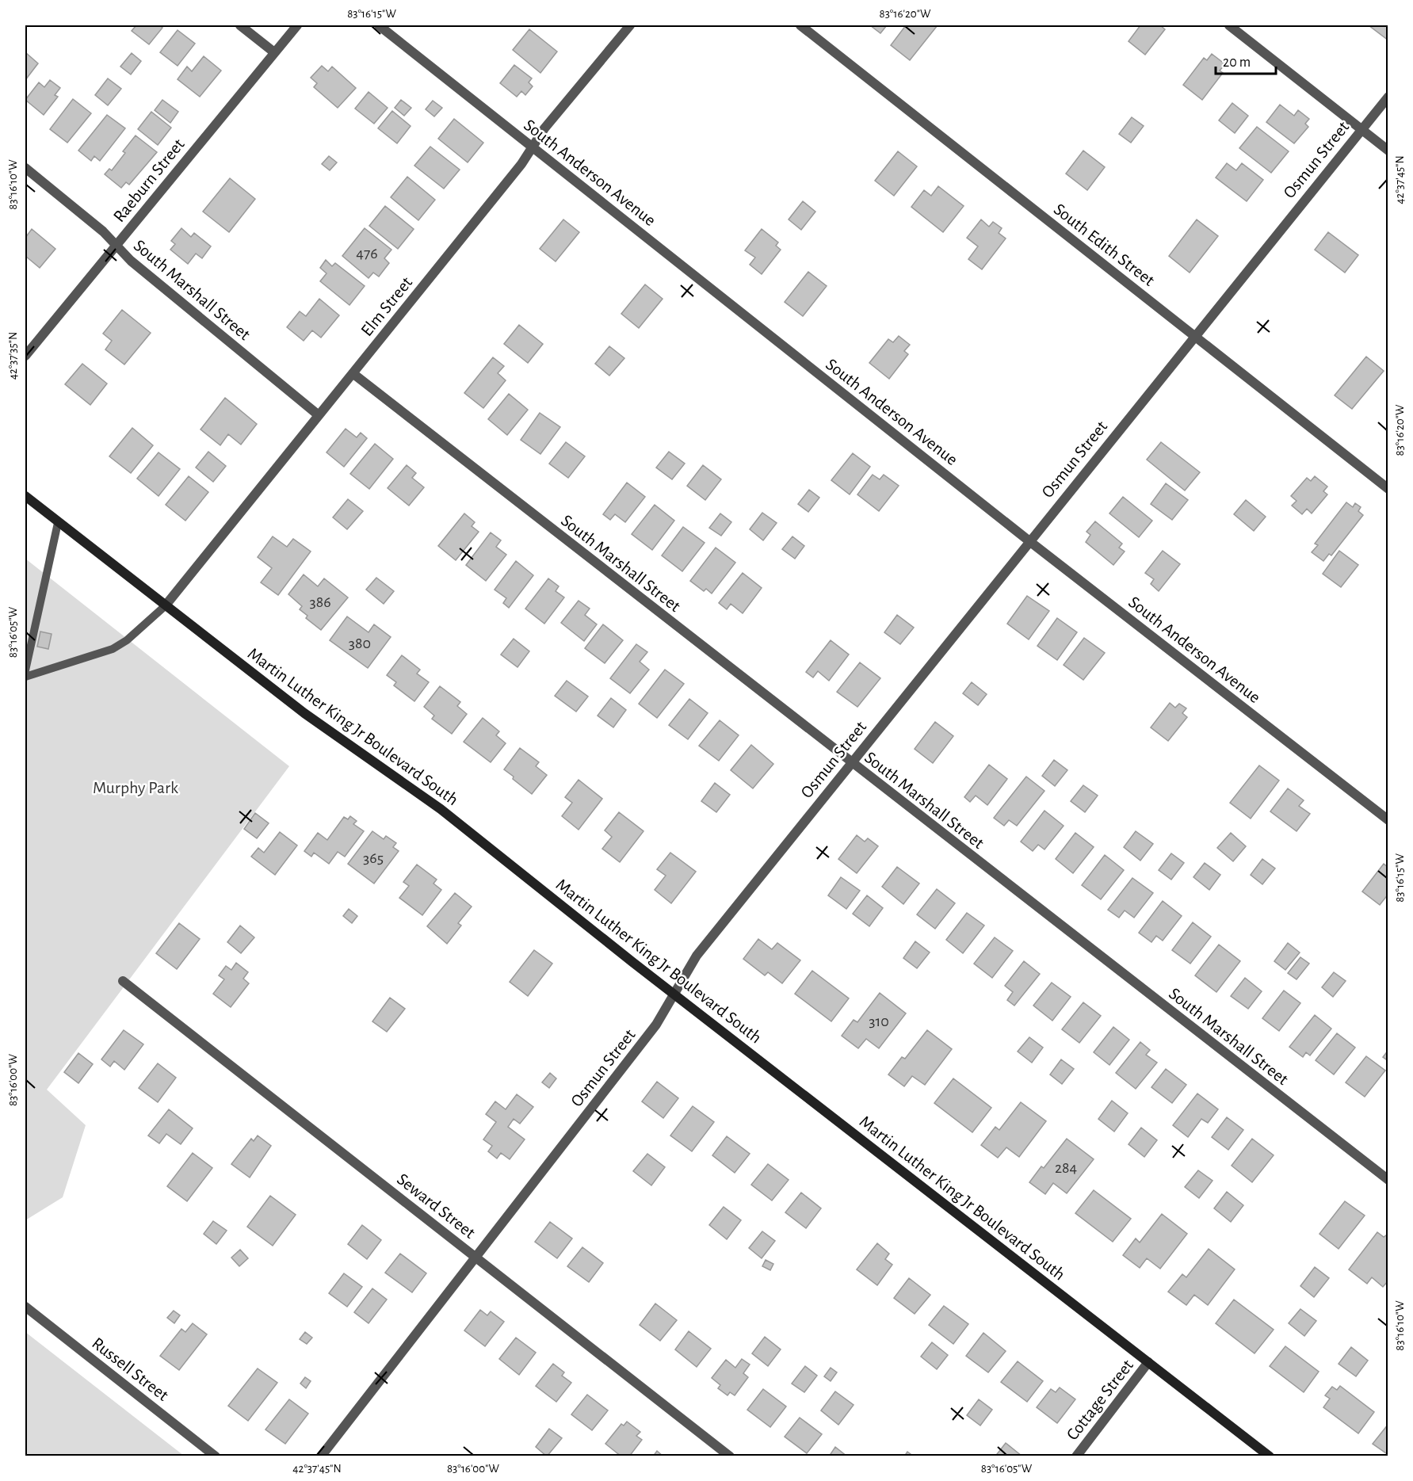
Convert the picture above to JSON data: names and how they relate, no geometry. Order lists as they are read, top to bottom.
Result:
{
  "streets": {
    "main road": ["Martin Luther King Jr Boulevard South"],
    "street": [
      "Osmun Street",
      "South Anderson Avenue",
      "Raeburn Street",
      "South Edith Street",
      "South Marshall Street",
      "Elm Street",
      "Seward Street",
      "Russell Street",
      "Cottage Street"
    ]
  },
  "crossings": [
    ["Osmun Street", "South Anderson Avenue"],
    ["Osmun Street", "South Edith Street"],
    ["Osmun Street", "South Marshall Street"],
    ["Osmun Street", "Martin Luther King Jr Boulevard South"],
    ["Osmun Street", "Seward Street"],
    ["South Anderson Avenue", "Elm Street"],
    ["Raeburn Street", "South Marshall Street"],
    ["South Marshall Street", "Elm Street"],
    ["Elm Street", "Martin Luther King Jr Boulevard South"],
    ["Martin Luther King Jr Boulevard South", "Cottage Street"]
  ],
  "parks": ["Murphy Park"],
  "house_numbers": [
    "476",
    "386",
    "380",
    "365",
    "310",
    "284"
  ],
  "scale_bar": "20 m",
  "coordinates": [
    "83°16'15\"W",
    "83°16'20\"W",
    "42°37'45\"N",
    "83°16'10\"W",
    "42°37'35\"N",
    "83°16'05\"W",
    "83°16'00\"W"
  ]
}
